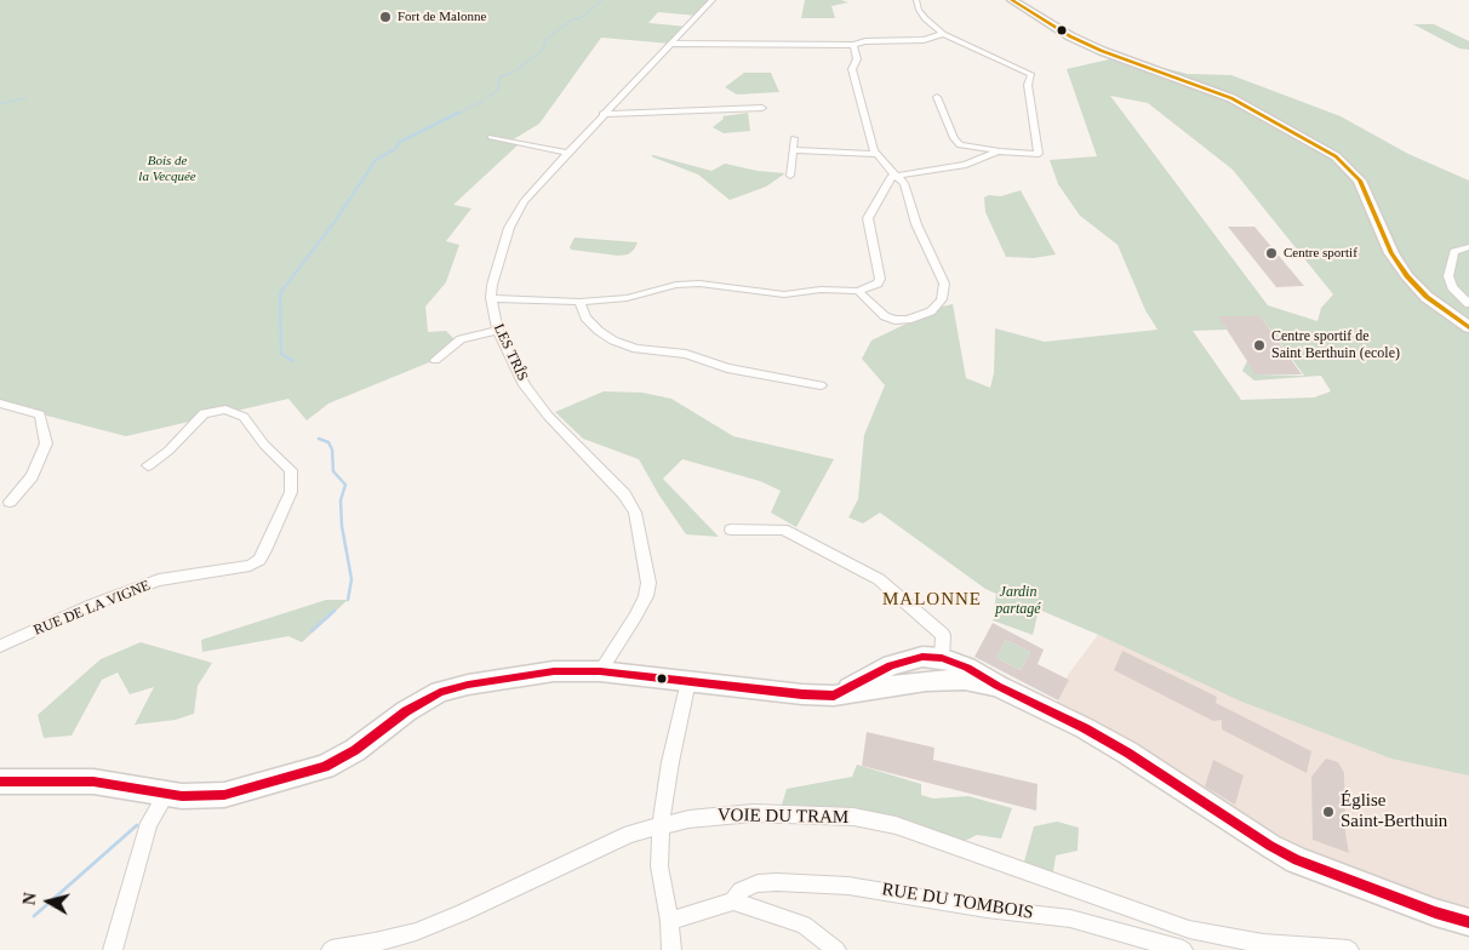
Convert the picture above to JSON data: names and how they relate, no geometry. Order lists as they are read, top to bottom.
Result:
{
  "streets": {
    "street": [
      "LES TRÎS",
      "RUE DE LA VIGNE",
      "VOIE DU TRAM",
      "RUE DU TOMBOIS"
    ]
  },
  "districts": ["MALONNE"],
  "parks": ["Bois de la Vecquée", "Jardin partagé"],
  "places": [
    "Fort de Malonne",
    "Centre sportif",
    "Centre sportif de Saint Berthuin (ecole)",
    "Église Saint-Berthuin"
  ],
  "north": "left"
}
